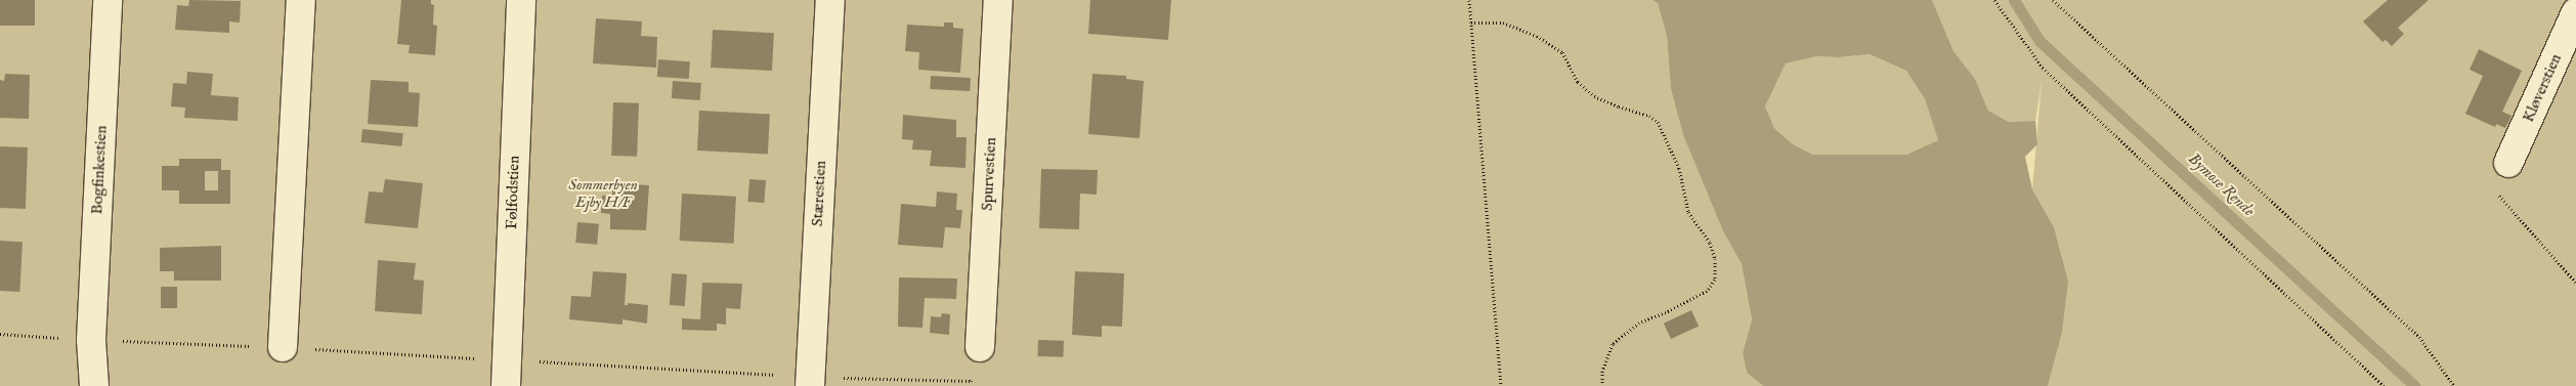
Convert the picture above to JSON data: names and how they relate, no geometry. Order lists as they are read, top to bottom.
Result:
{
  "streets": {
    "lane": [
      "Kløverstien",
      "Bogfinkestien",
      "Spurvestien",
      "Følfodstien",
      "Stærestien"
    ]
  },
  "water": ["Bymose Rende"],
  "parks": ["Sommerbyen Ejby H/F"]
}
